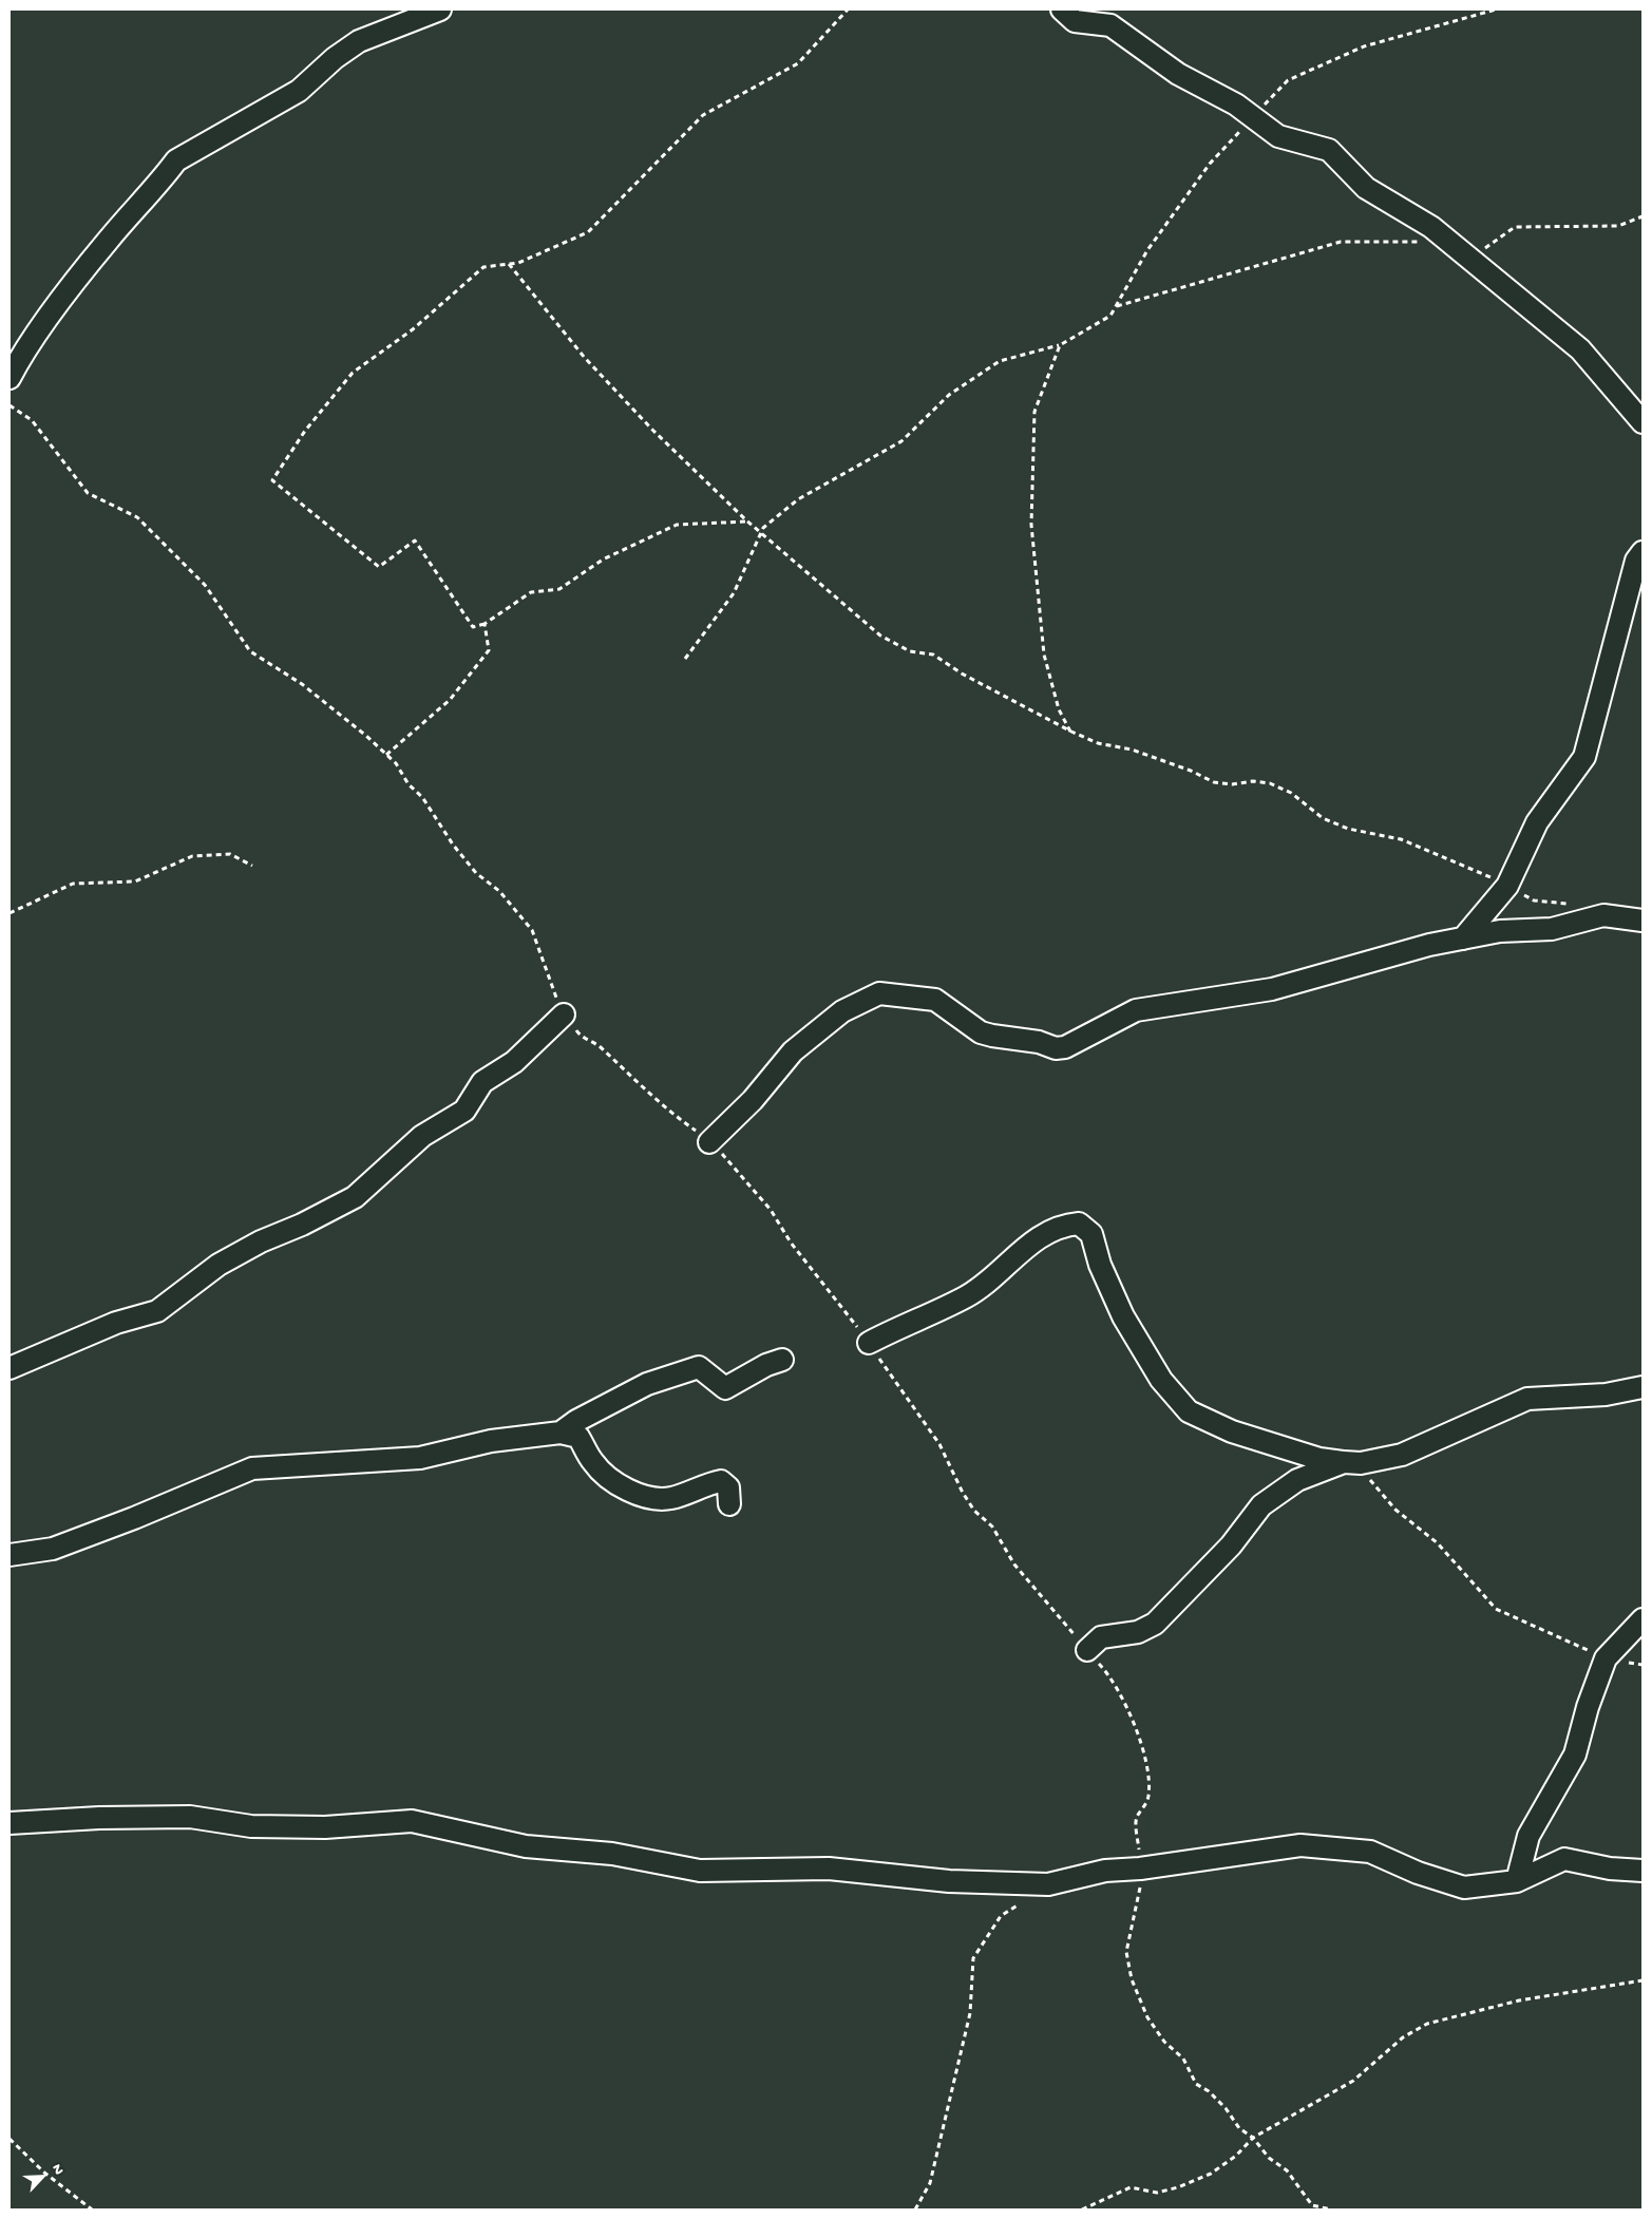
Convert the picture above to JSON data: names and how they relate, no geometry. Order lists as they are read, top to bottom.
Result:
{
  "north": "top right"
}
